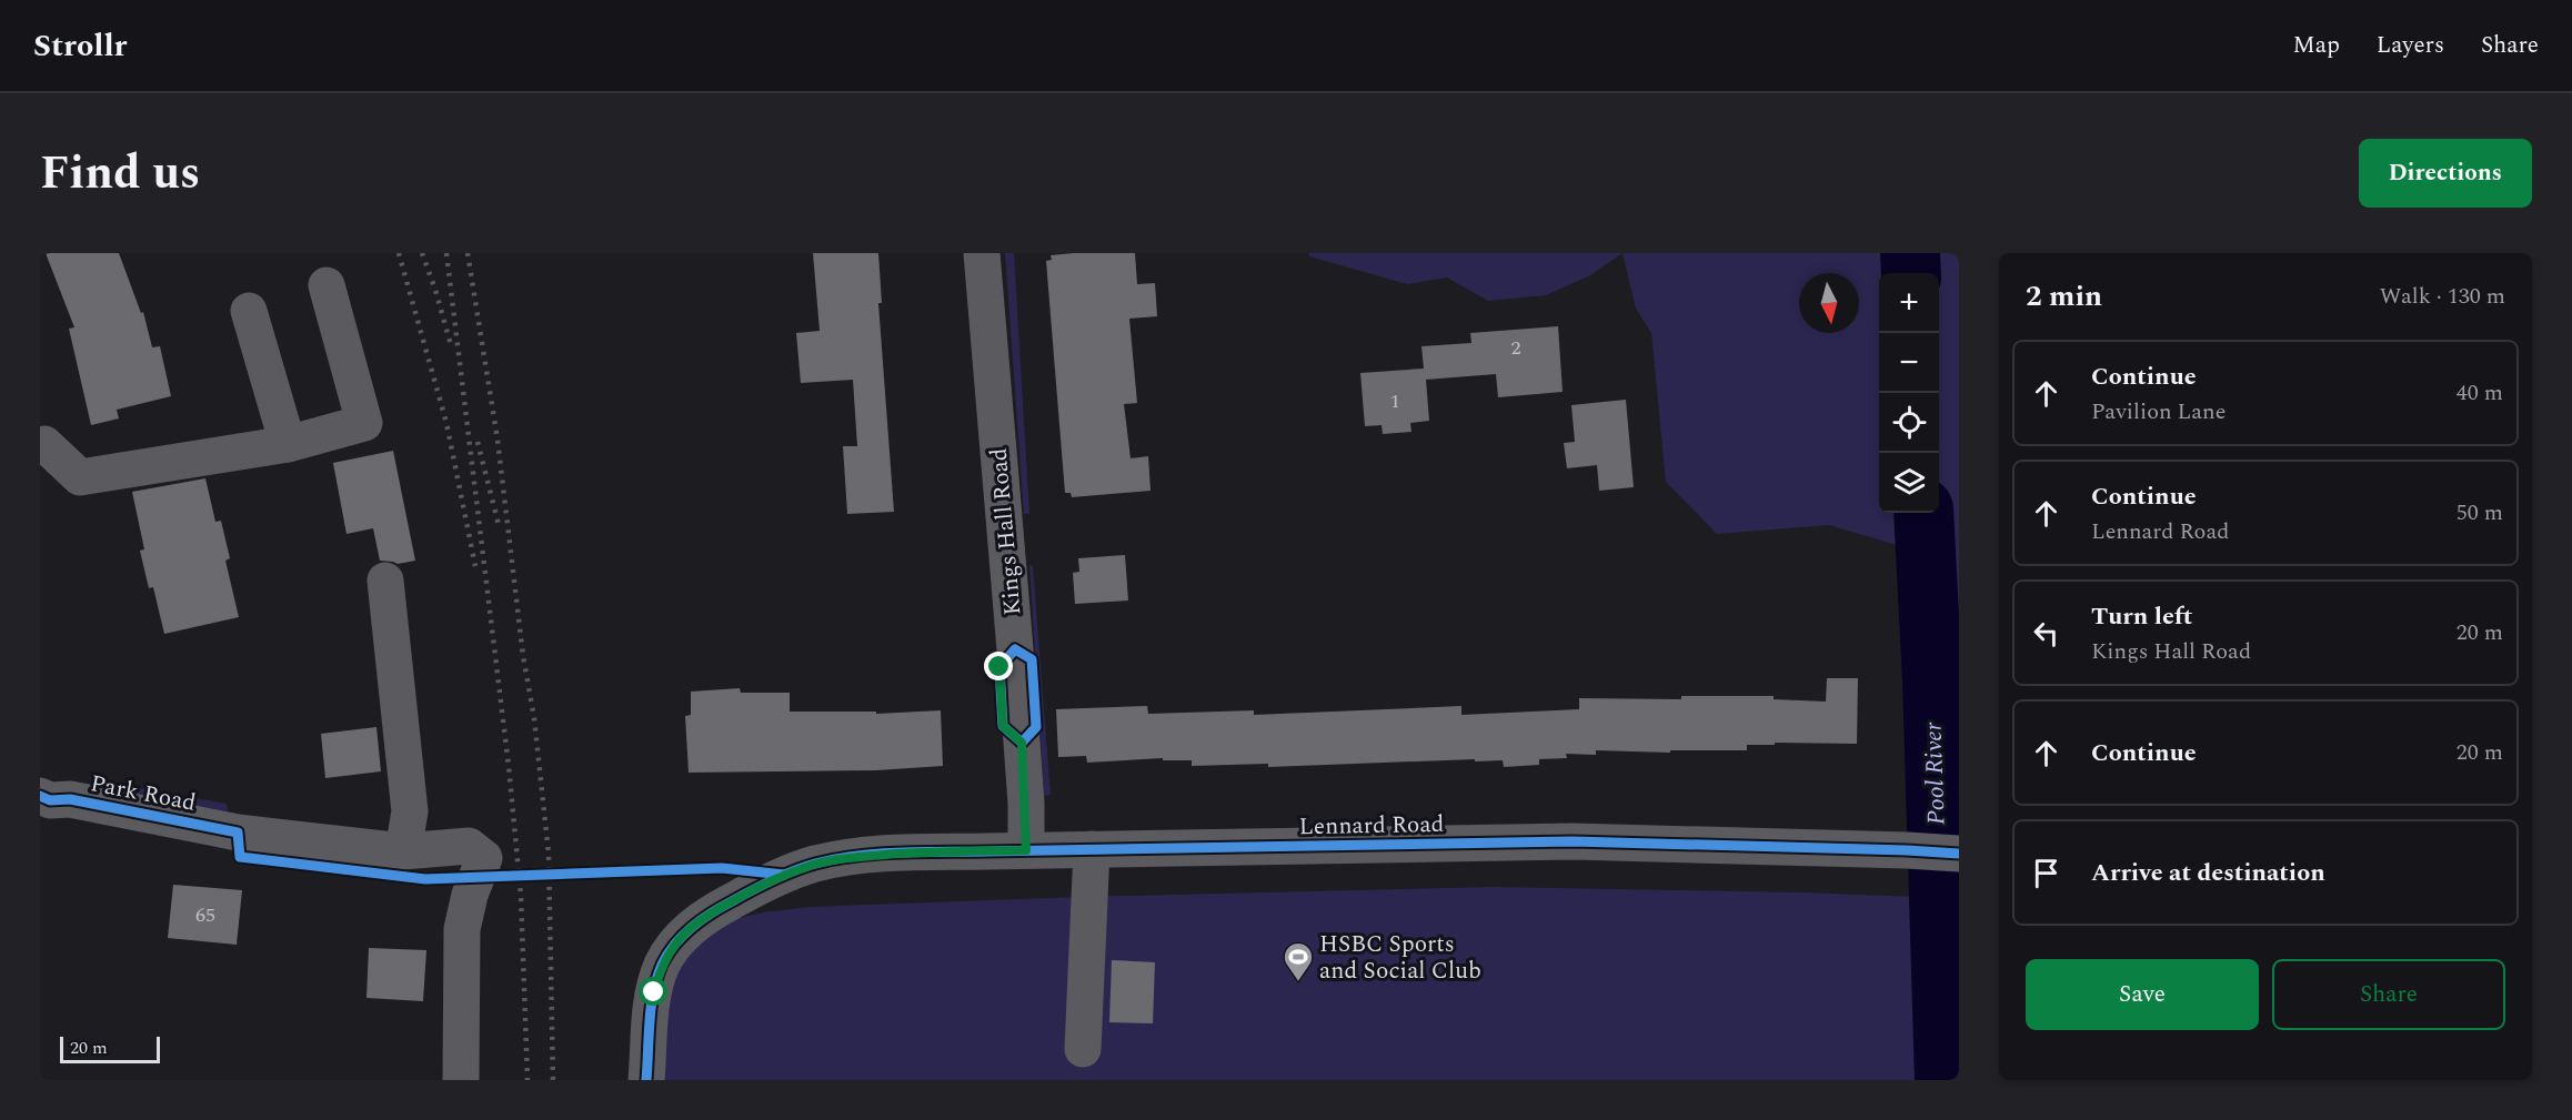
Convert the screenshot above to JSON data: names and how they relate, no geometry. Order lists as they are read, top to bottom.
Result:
{
  "streets": {
    "street": ["Kings Hall Road", "Park Road", "Lennard Road"]
  },
  "crossings": [
    ["Kings Hall Road", "Lennard Road"]
  ],
  "water": ["Pool River"],
  "places": {
    "sports": ["HSBC Sports and Social Club"]
  },
  "house_numbers": ["2", "1", "65"],
  "scale_bar": "20 m",
  "north": "bottom",
  "page": {
    "header": "Strollr",
    "nav": ["Map", "Layers", "Share"],
    "title": "Find us",
    "buttons": [
      "Directions",
      ["Save", "Share"]
    ],
    "heading": ["2 min", "Walk · 130 m"],
    "map_buttons": ["+", "−"],
    "list": [
      ["Continue", "Pavilion Lane", "40 m"],
      ["Continue", "Lennard Road", "50 m"],
      ["Turn left", "Kings Hall Road", "20 m"],
      ["Continue", "20 m"],
      "Arrive at destination"
    ],
    "scale": "20 m"
  }
}
